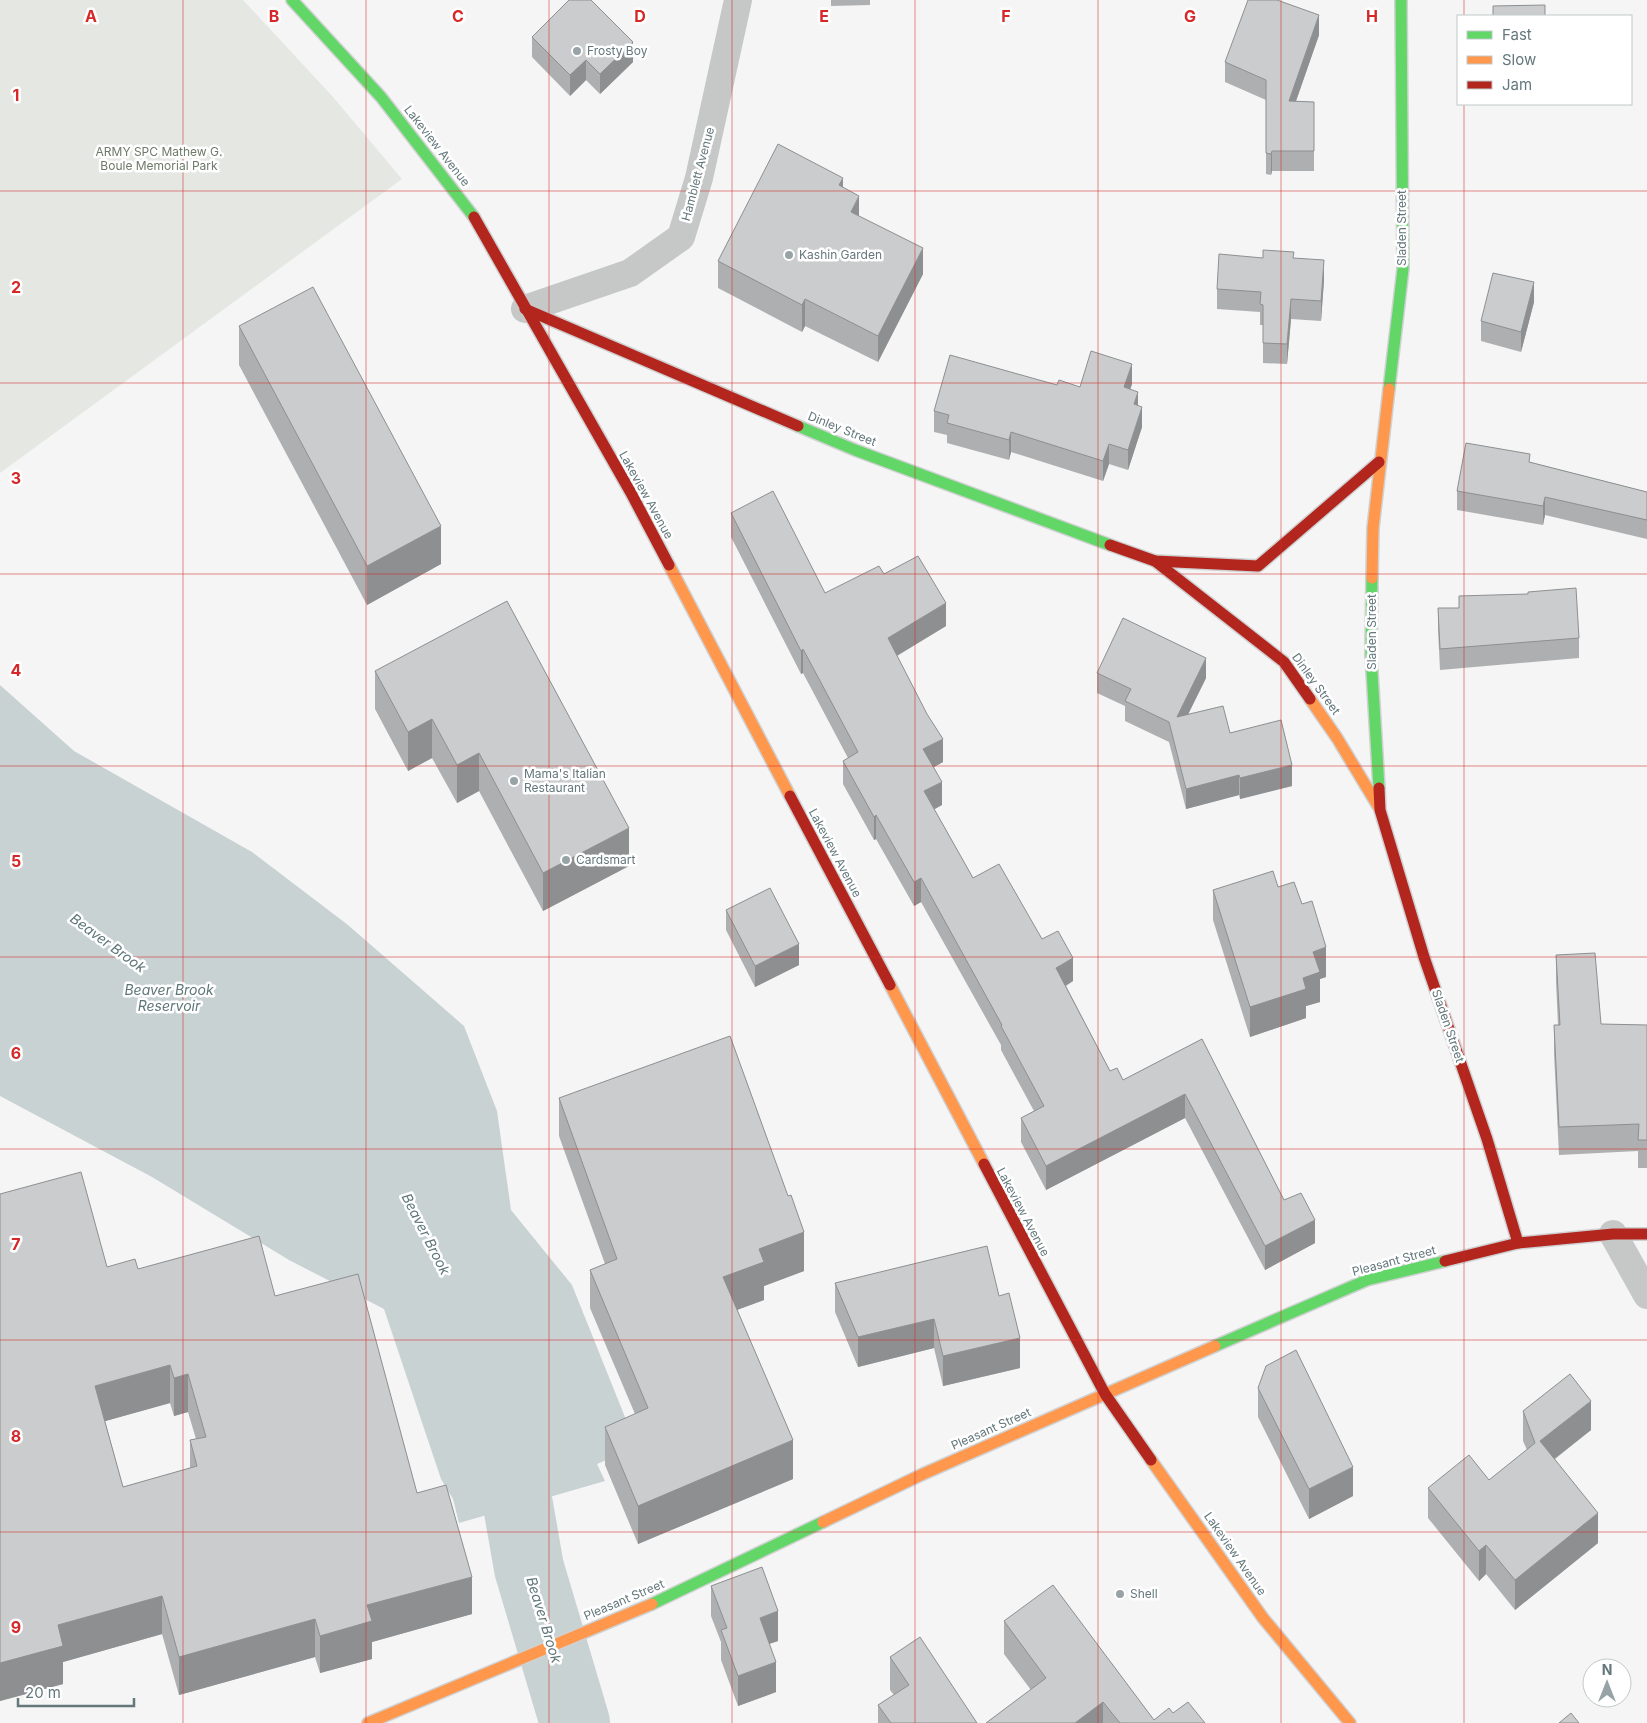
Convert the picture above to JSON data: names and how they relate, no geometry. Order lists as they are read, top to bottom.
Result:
{
  "streets": {
    "main road": [
      "Lakeview Avenue",
      "Sladen Street",
      "Dinley Street",
      "Pleasant Street"
    ],
    "street": ["Hamblett Avenue"]
  },
  "crossings": [
    ["Lakeview Avenue", "Hamblett Avenue"],
    ["Lakeview Avenue", "Dinley Street"],
    ["Lakeview Avenue", "Pleasant Street"],
    ["Hamblett Avenue", "Dinley Street"],
    ["Sladen Street", "Dinley Street"],
    ["Sladen Street", "Pleasant Street"]
  ],
  "water": ["Beaver Brook", "Beaver Brook Reservoir"],
  "parks": ["ARMY SPC Mathew G. Boule Memorial Park"],
  "places": [
    "Frosty Boy",
    "Kashin Garden",
    "Mama's Italian Restaurant",
    "Cardsmart",
    "Shell"
  ],
  "legend": ["Fast", "Slow", "Jam"],
  "scale_bar": "20 m",
  "north": "top",
  "grid": {
    "columns": [
      "A",
      "B",
      "C",
      "D",
      "E",
      "F",
      "G",
      "H"
    ],
    "rows": [
      "1",
      "2",
      "3",
      "4",
      "5",
      "6",
      "7",
      "8",
      "9"
    ]
  }
}
